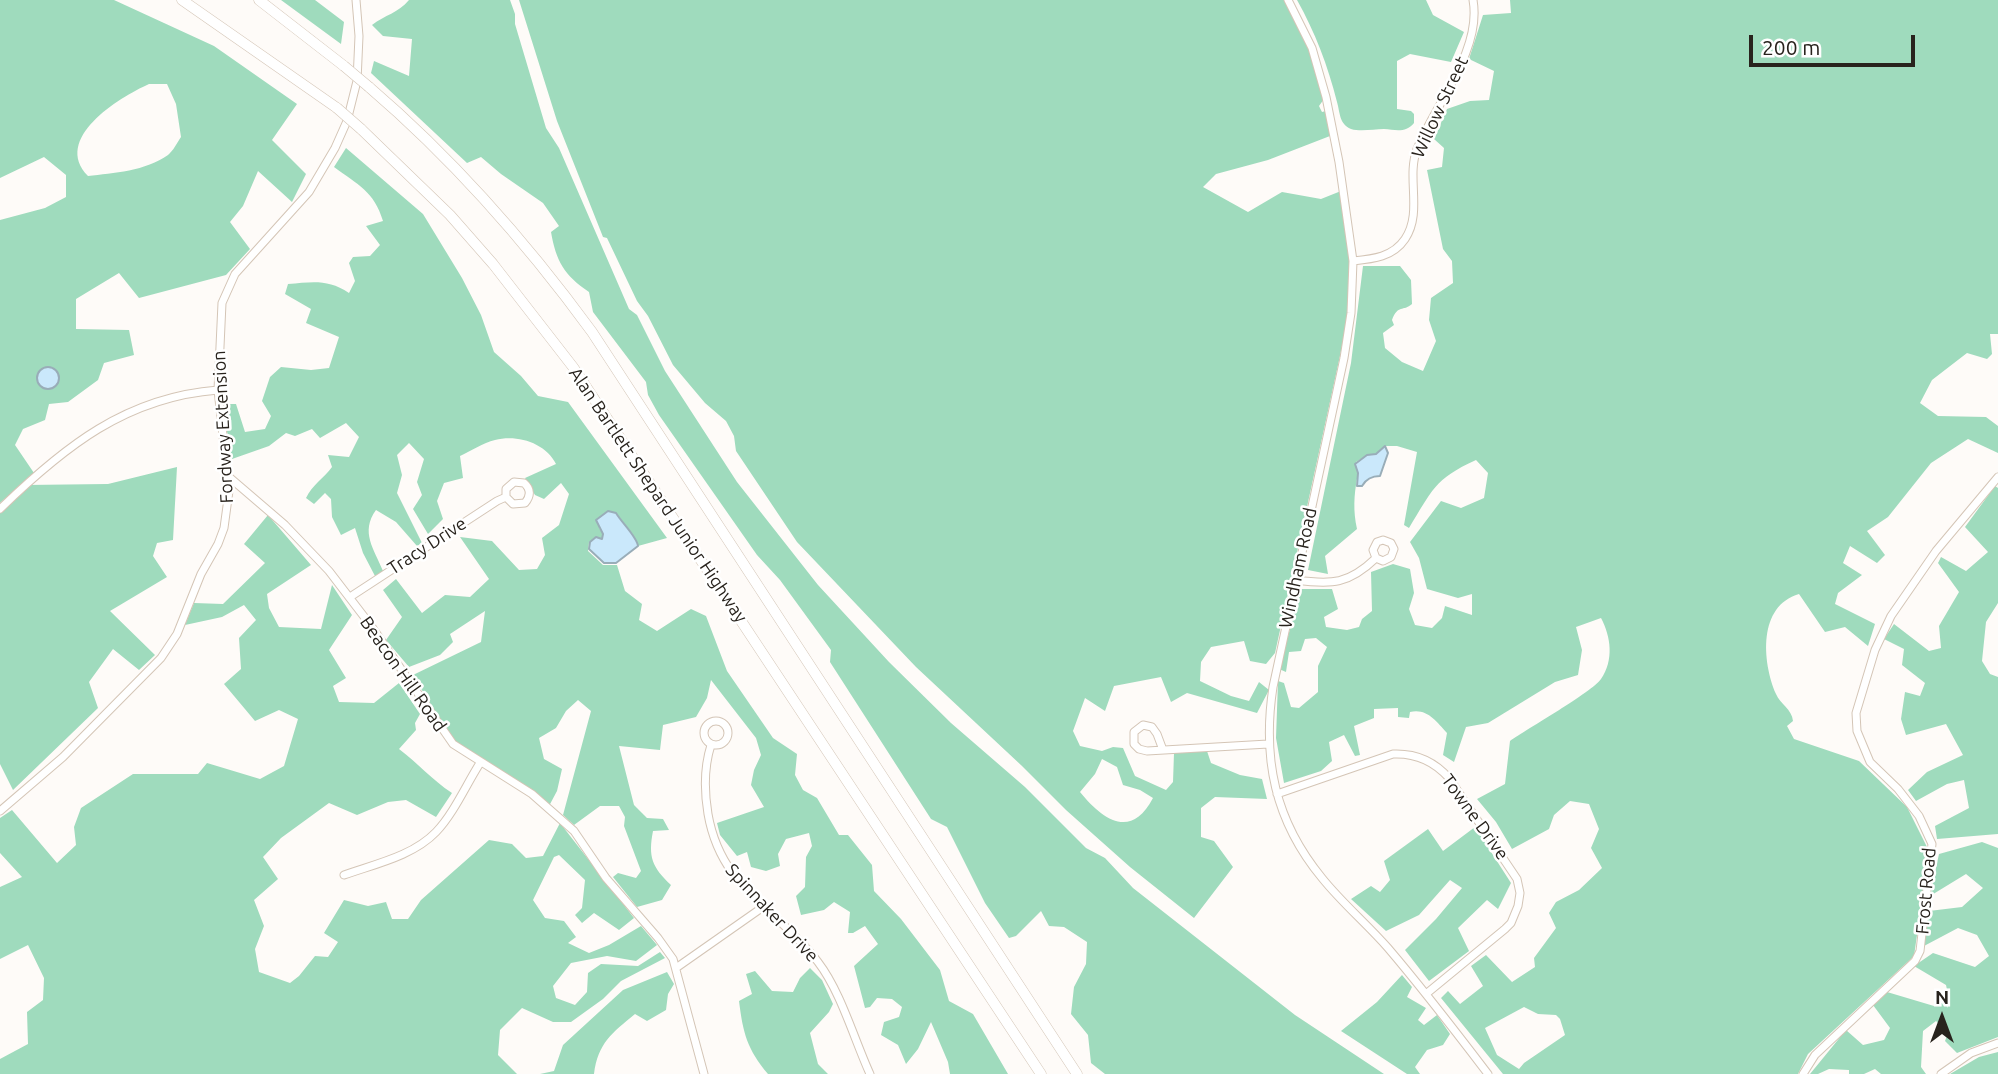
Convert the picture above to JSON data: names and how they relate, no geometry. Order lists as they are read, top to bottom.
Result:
{
  "streets": {
    "highway": ["Alan Bartlett Shepard Junior Highway"],
    "street": [
      "Willow Street",
      "Fordway Extension",
      "Tracy Drive",
      "Windham Road",
      "Beacon Hill Road",
      "Towne Drive",
      "Frost Road",
      "Spinnaker Drive"
    ]
  },
  "crossings": [
    ["Willow Street", "Windham Road"],
    ["Fordway Extension", "Beacon Hill Road"],
    ["Tracy Drive", "Beacon Hill Road"],
    ["Windham Road", "Towne Drive"]
  ],
  "scale_bar": "200 m",
  "north": "top"
}
